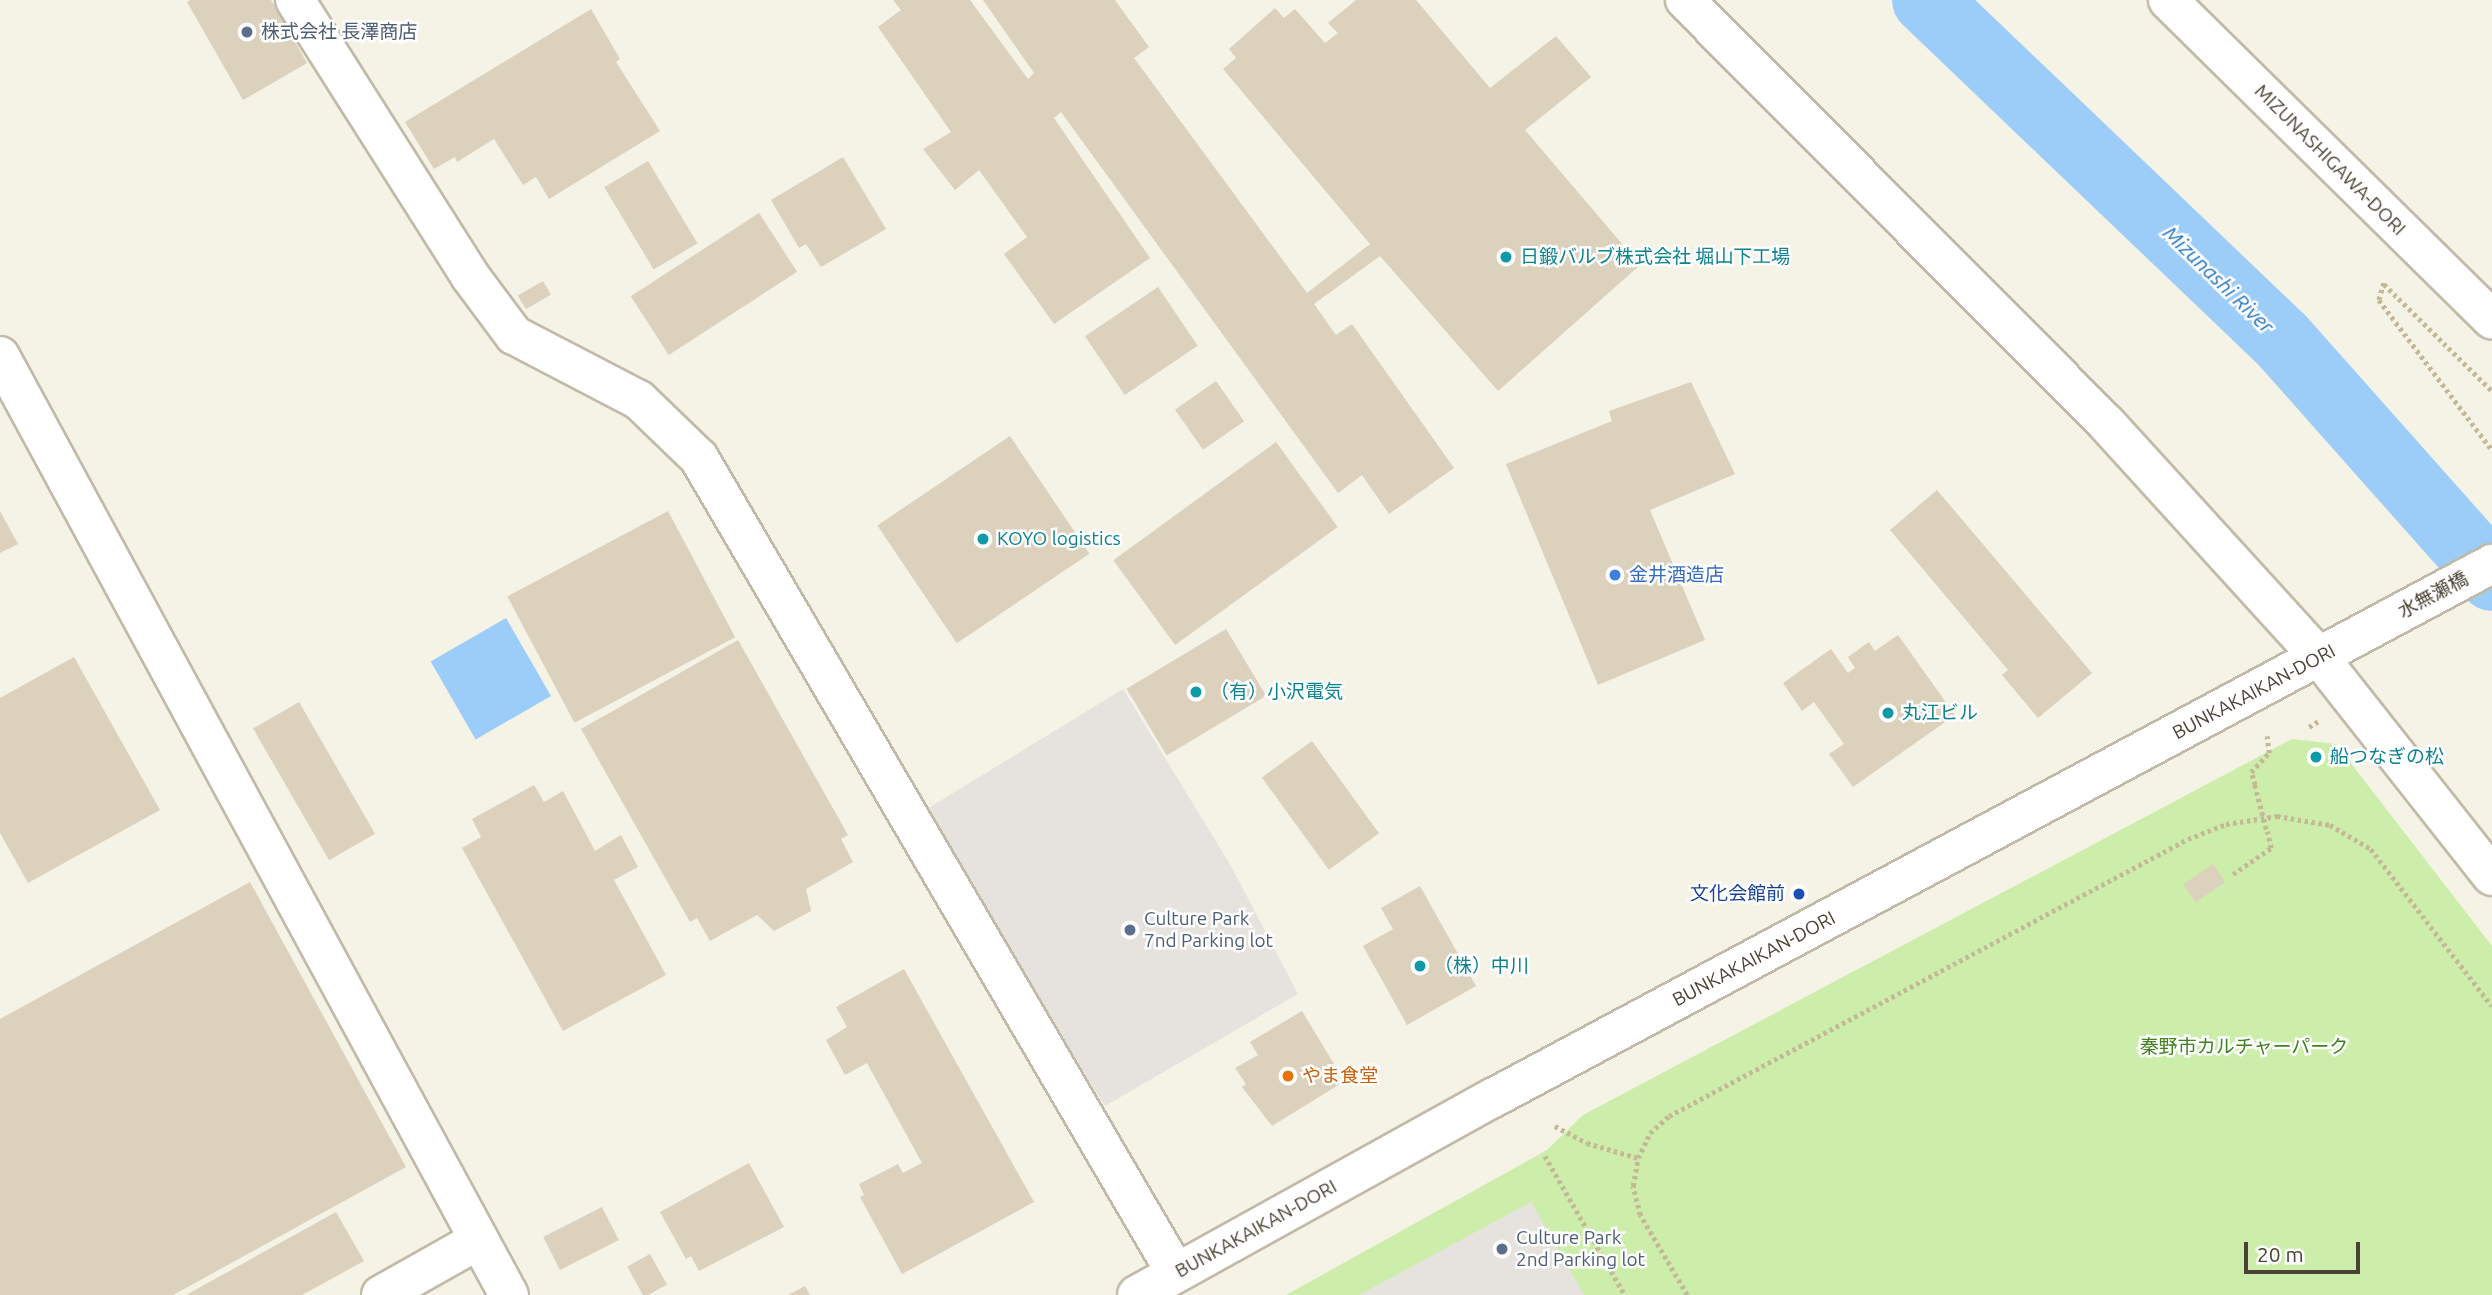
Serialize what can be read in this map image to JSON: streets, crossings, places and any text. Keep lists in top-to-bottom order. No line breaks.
{"streets":{"street":["MIZUNASHIGAWA-DORI","水無瀬橋","BUNKAKAIKAN-DORI"]},"crossings":[["水無瀬橋","BUNKAKAIKAN-DORI"]],"water":["Mizunashi River"],"parks":["秦野市カルチャーパーク"],"places":["株式会社 長澤商店","日鍛バルブ株式会社 堀山下工場","KOYO logistics","金井酒造店","（有）小沢電気","丸江ビル","船つなぎの松","文化会館前","Culture Park 7nd Parking lot","（株）中川","やま食堂","Culture Park 2nd Parking lot"],"scale_bar":"20 m"}
